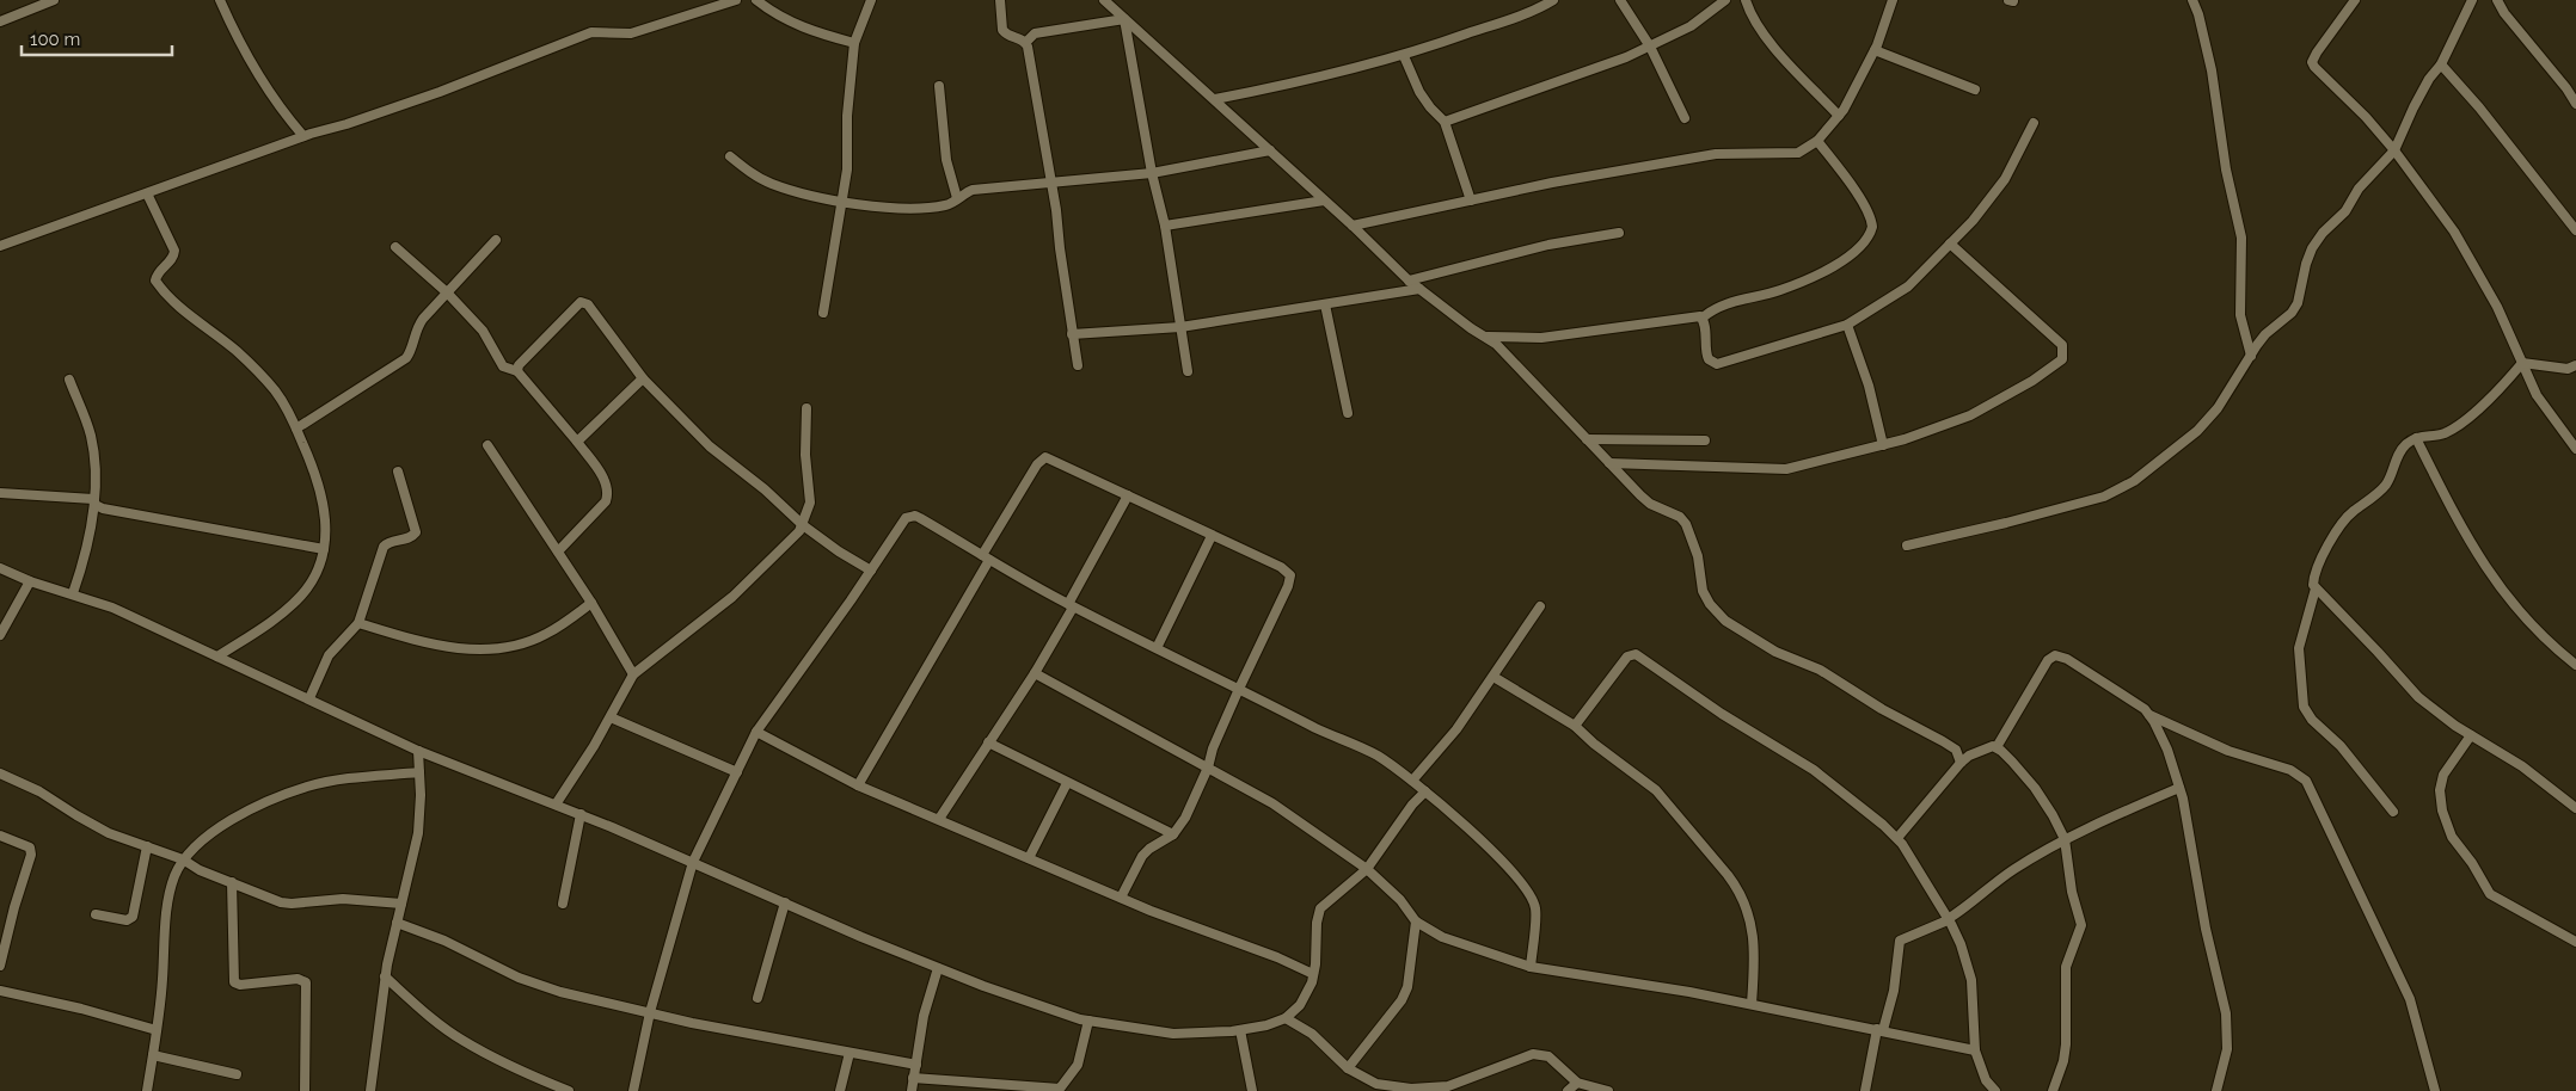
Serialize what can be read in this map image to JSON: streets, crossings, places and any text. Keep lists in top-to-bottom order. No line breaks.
{"scale_bar":"100 m"}
